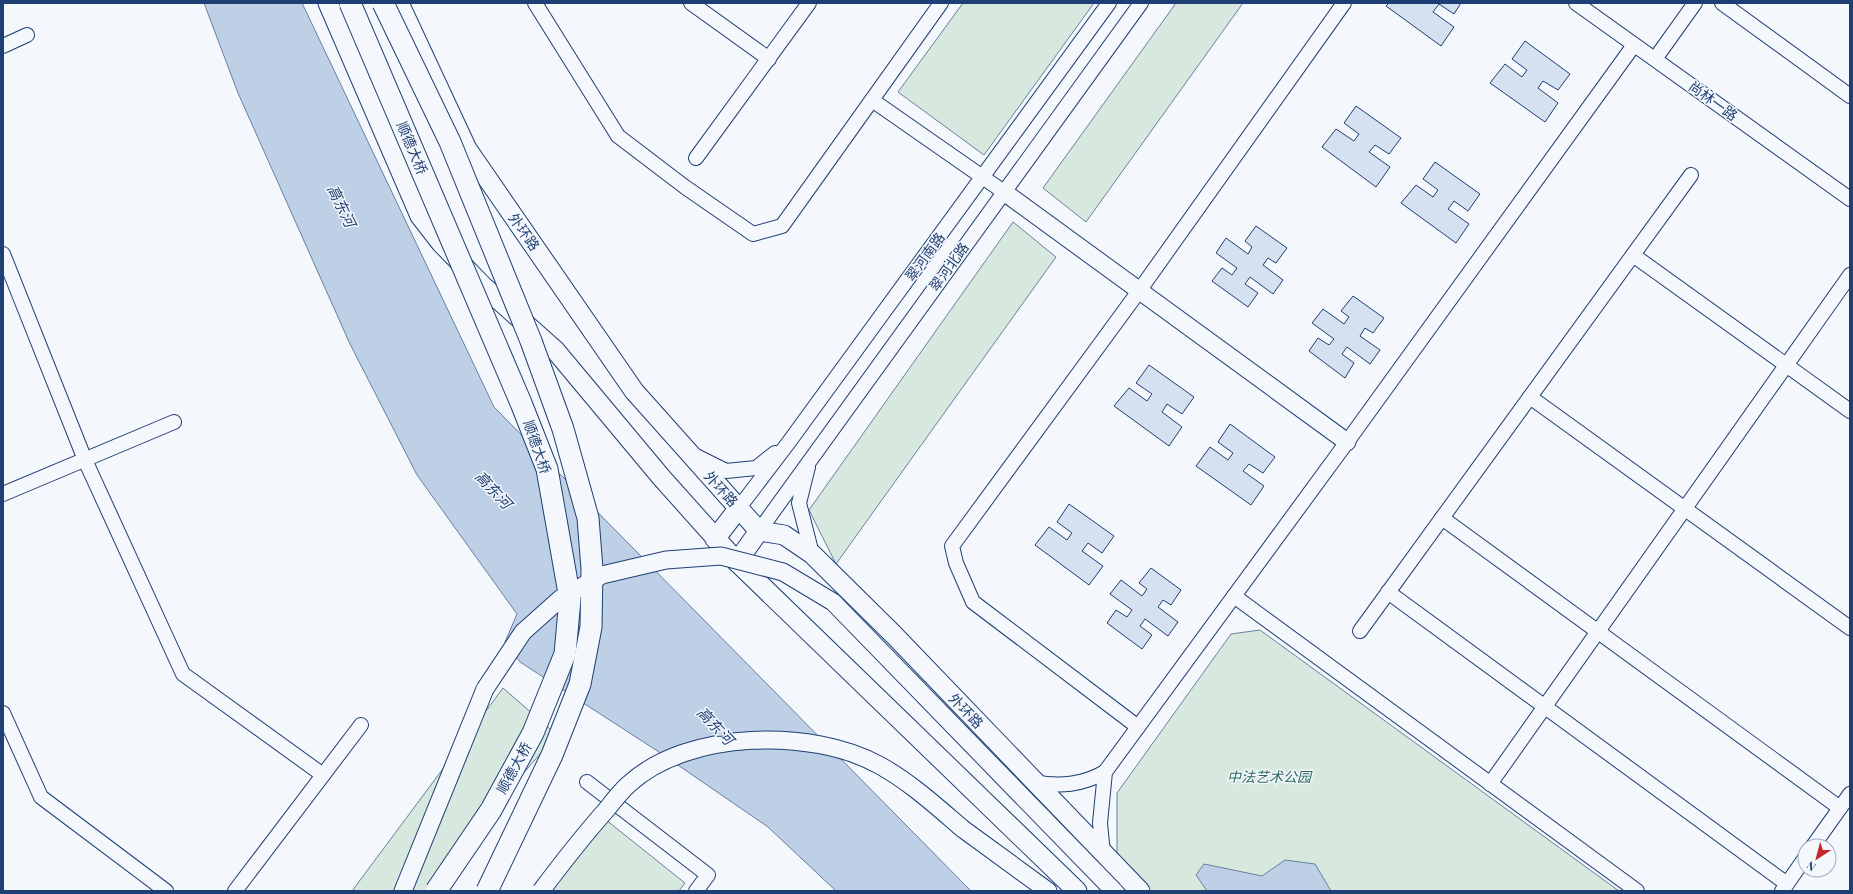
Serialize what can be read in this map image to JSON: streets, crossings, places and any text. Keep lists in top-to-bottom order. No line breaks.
{"streets":{"main road":["顺德大桥","外环路"],"street":["尚林一路","翠河南路","翠河北路"]},"crossings":[["外环路","翠河南路"],["外环路","翠河北路"]],"water":["高东河"],"parks":["中法艺术公园"],"north":"bottom left"}
